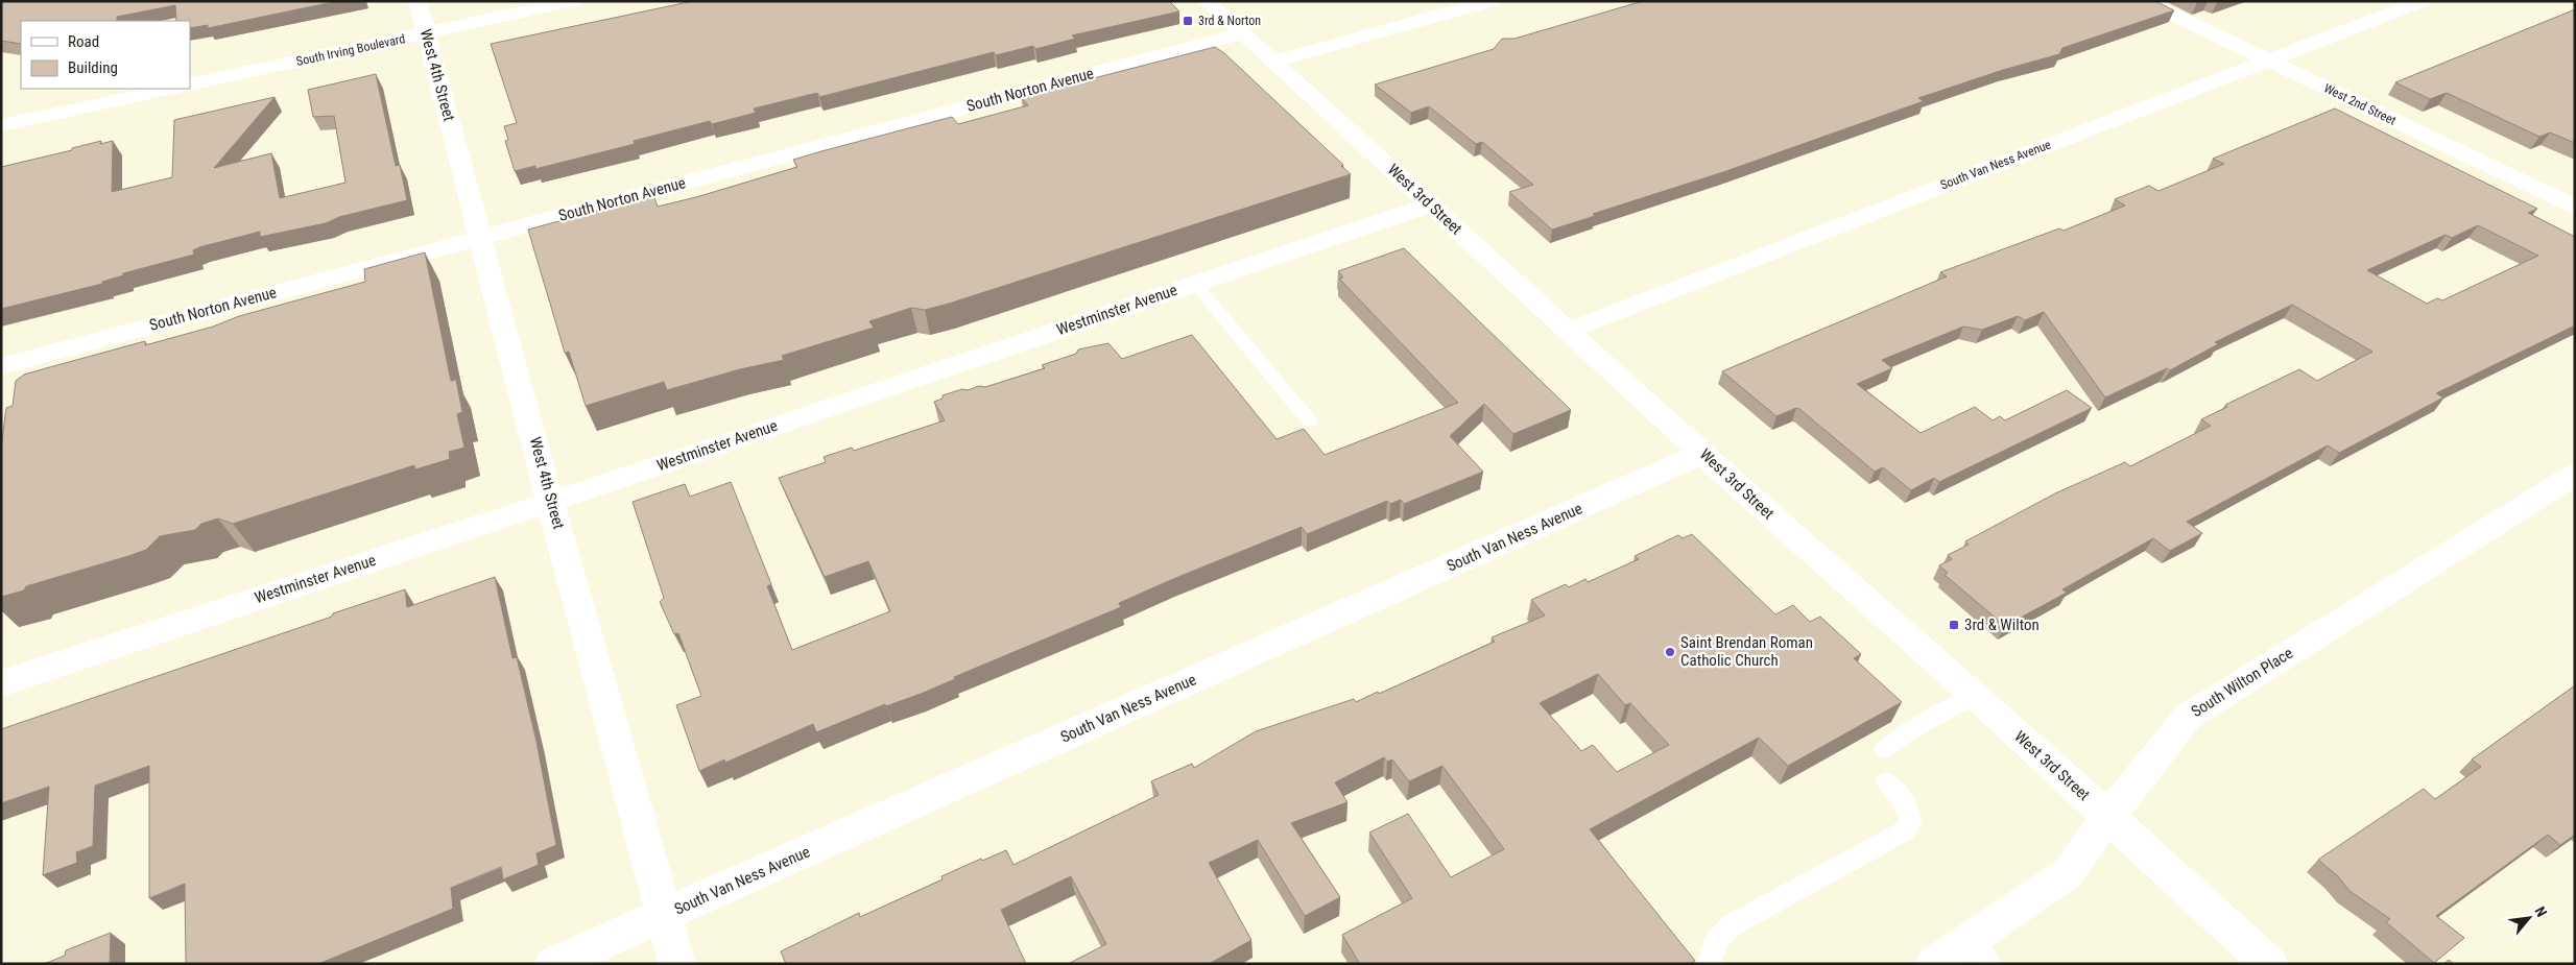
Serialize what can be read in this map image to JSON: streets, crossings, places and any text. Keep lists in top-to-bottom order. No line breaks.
{"streets":{"street":["South Irving Boulevard","West 4th Street","South Norton Avenue","West 2nd Street","South Van Ness Avenue","West 3rd Street","Westminster Avenue","South Wilton Place"]},"crossings":[["South Irving Boulevard","West 4th Street"],["West 4th Street","South Norton Avenue"],["West 4th Street","South Van Ness Avenue"],["West 4th Street","Westminster Avenue"],["South Norton Avenue","West 3rd Street"],["West 2nd Street","South Van Ness Avenue"],["South Van Ness Avenue","West 3rd Street"],["West 3rd Street","Westminster Avenue"],["West 3rd Street","South Wilton Place"]],"places":{"transit":["3rd & Norton","3rd & Wilton"],"other":["Saint Brendan Roman Catholic Church"]},"legend":["Road","Building"],"north":"top right"}
